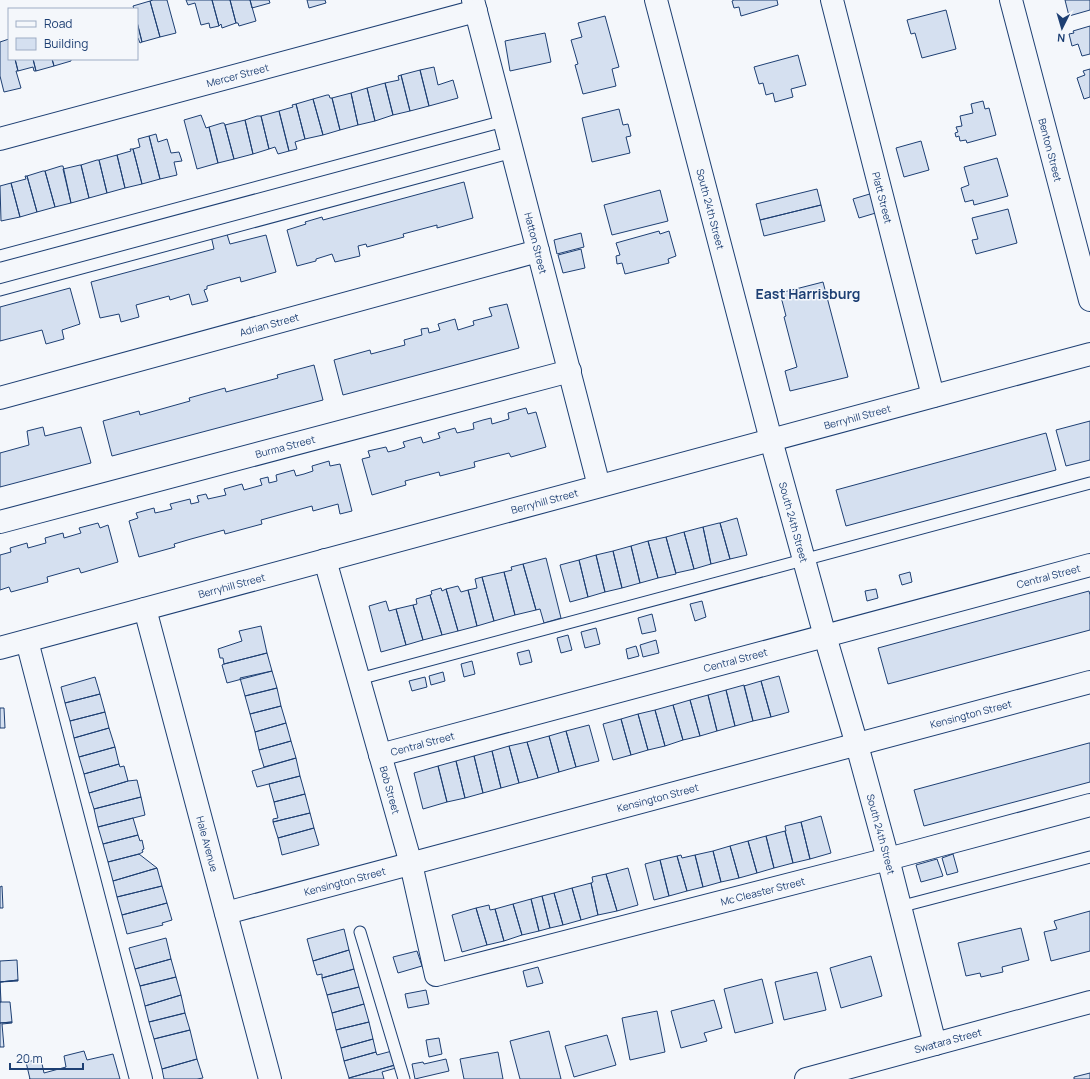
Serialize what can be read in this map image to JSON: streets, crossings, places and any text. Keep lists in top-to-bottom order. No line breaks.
{"streets":{"street":["Mercer Street","Benton Street","Platt Street","South 24th Street","Hatton Street","Adrian Street","Berryhill Street","Burma Street","Central Street","Kensington Street","Bob Street","Hale Avenue","Mc Cleaster Street","Swatara Street"]},"crossings":[["Mercer Street","Hatton Street"],["Platt Street","Berryhill Street"],["South 24th Street","Berryhill Street"],["South 24th Street","Central Street"],["South 24th Street","Kensington Street"],["South 24th Street","Mc Cleaster Street"],["South 24th Street","Swatara Street"],["Hatton Street","Adrian Street"],["Hatton Street","Berryhill Street"],["Hatton Street","Burma Street"],["Berryhill Street","Bob Street"],["Berryhill Street","Hale Avenue"],["Central Street","Bob Street"],["Kensington Street","Bob Street"],["Kensington Street","Hale Avenue"],["Bob Street","Mc Cleaster Street"]],"districts":["East Harrisburg"],"legend":["Road","Building"],"scale_bar":"20 m","north":"bottom"}
